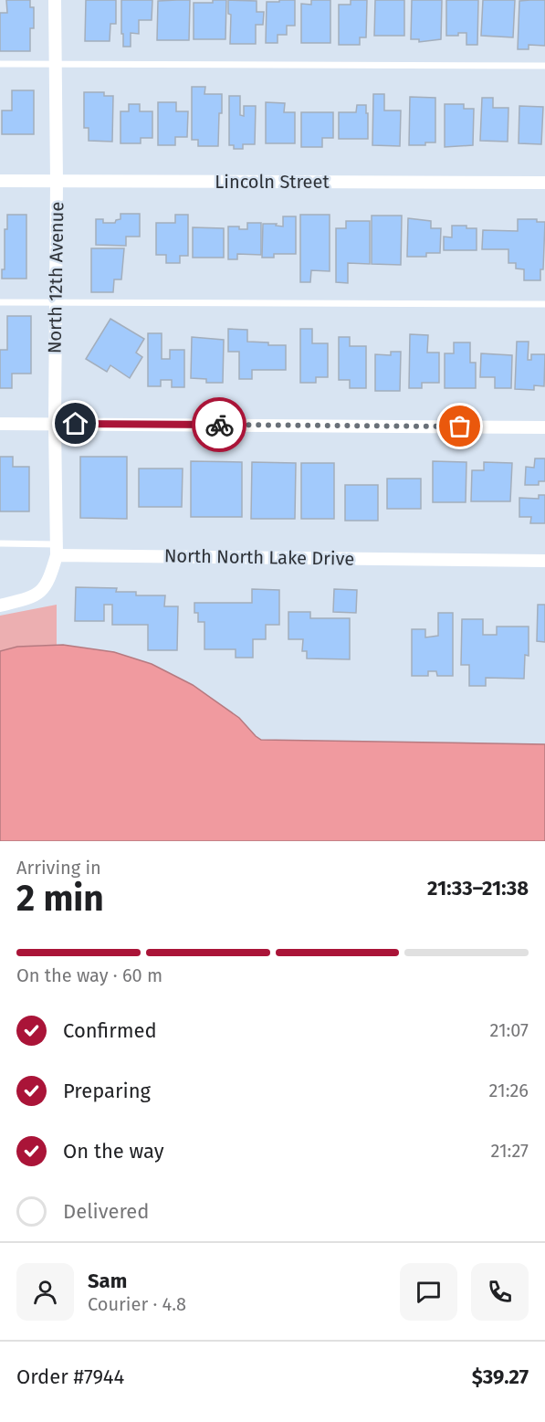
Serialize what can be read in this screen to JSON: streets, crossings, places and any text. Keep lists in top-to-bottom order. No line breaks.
{"streets":{"street":["Lincoln Street","North 12th Avenue","North North Lake Drive"]},"crossings":[["Lincoln Street","North 12th Avenue"],["North 12th Avenue","North North Lake Drive"]],"page":{"heading":["2 min","Arriving in","21:33–21:38"],"panel":["Sam","Courier · 4.8","Order #7944","$39.27"],"bar":"On the way · 60 m","list":[["Confirmed","21:07"],["Preparing","21:26"],["On the way","21:27"],"Delivered"]}}
